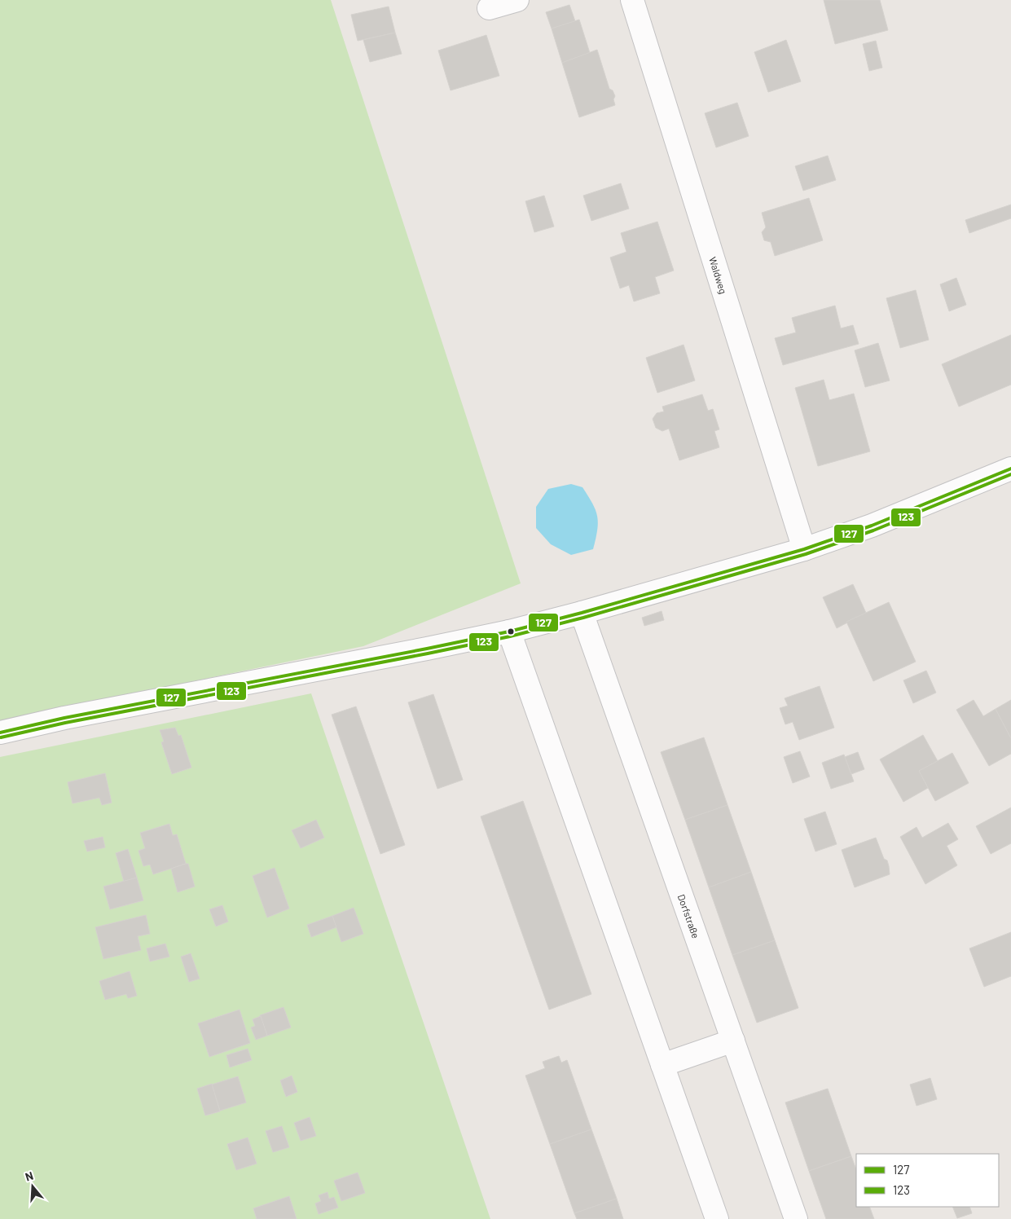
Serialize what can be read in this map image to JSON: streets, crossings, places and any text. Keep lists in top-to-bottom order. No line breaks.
{"streets":{"street":["Waldweg","Dorfstraße"]},"lines":["transit line 127","transit line 123"],"legend":["127","123"],"north":"top"}
